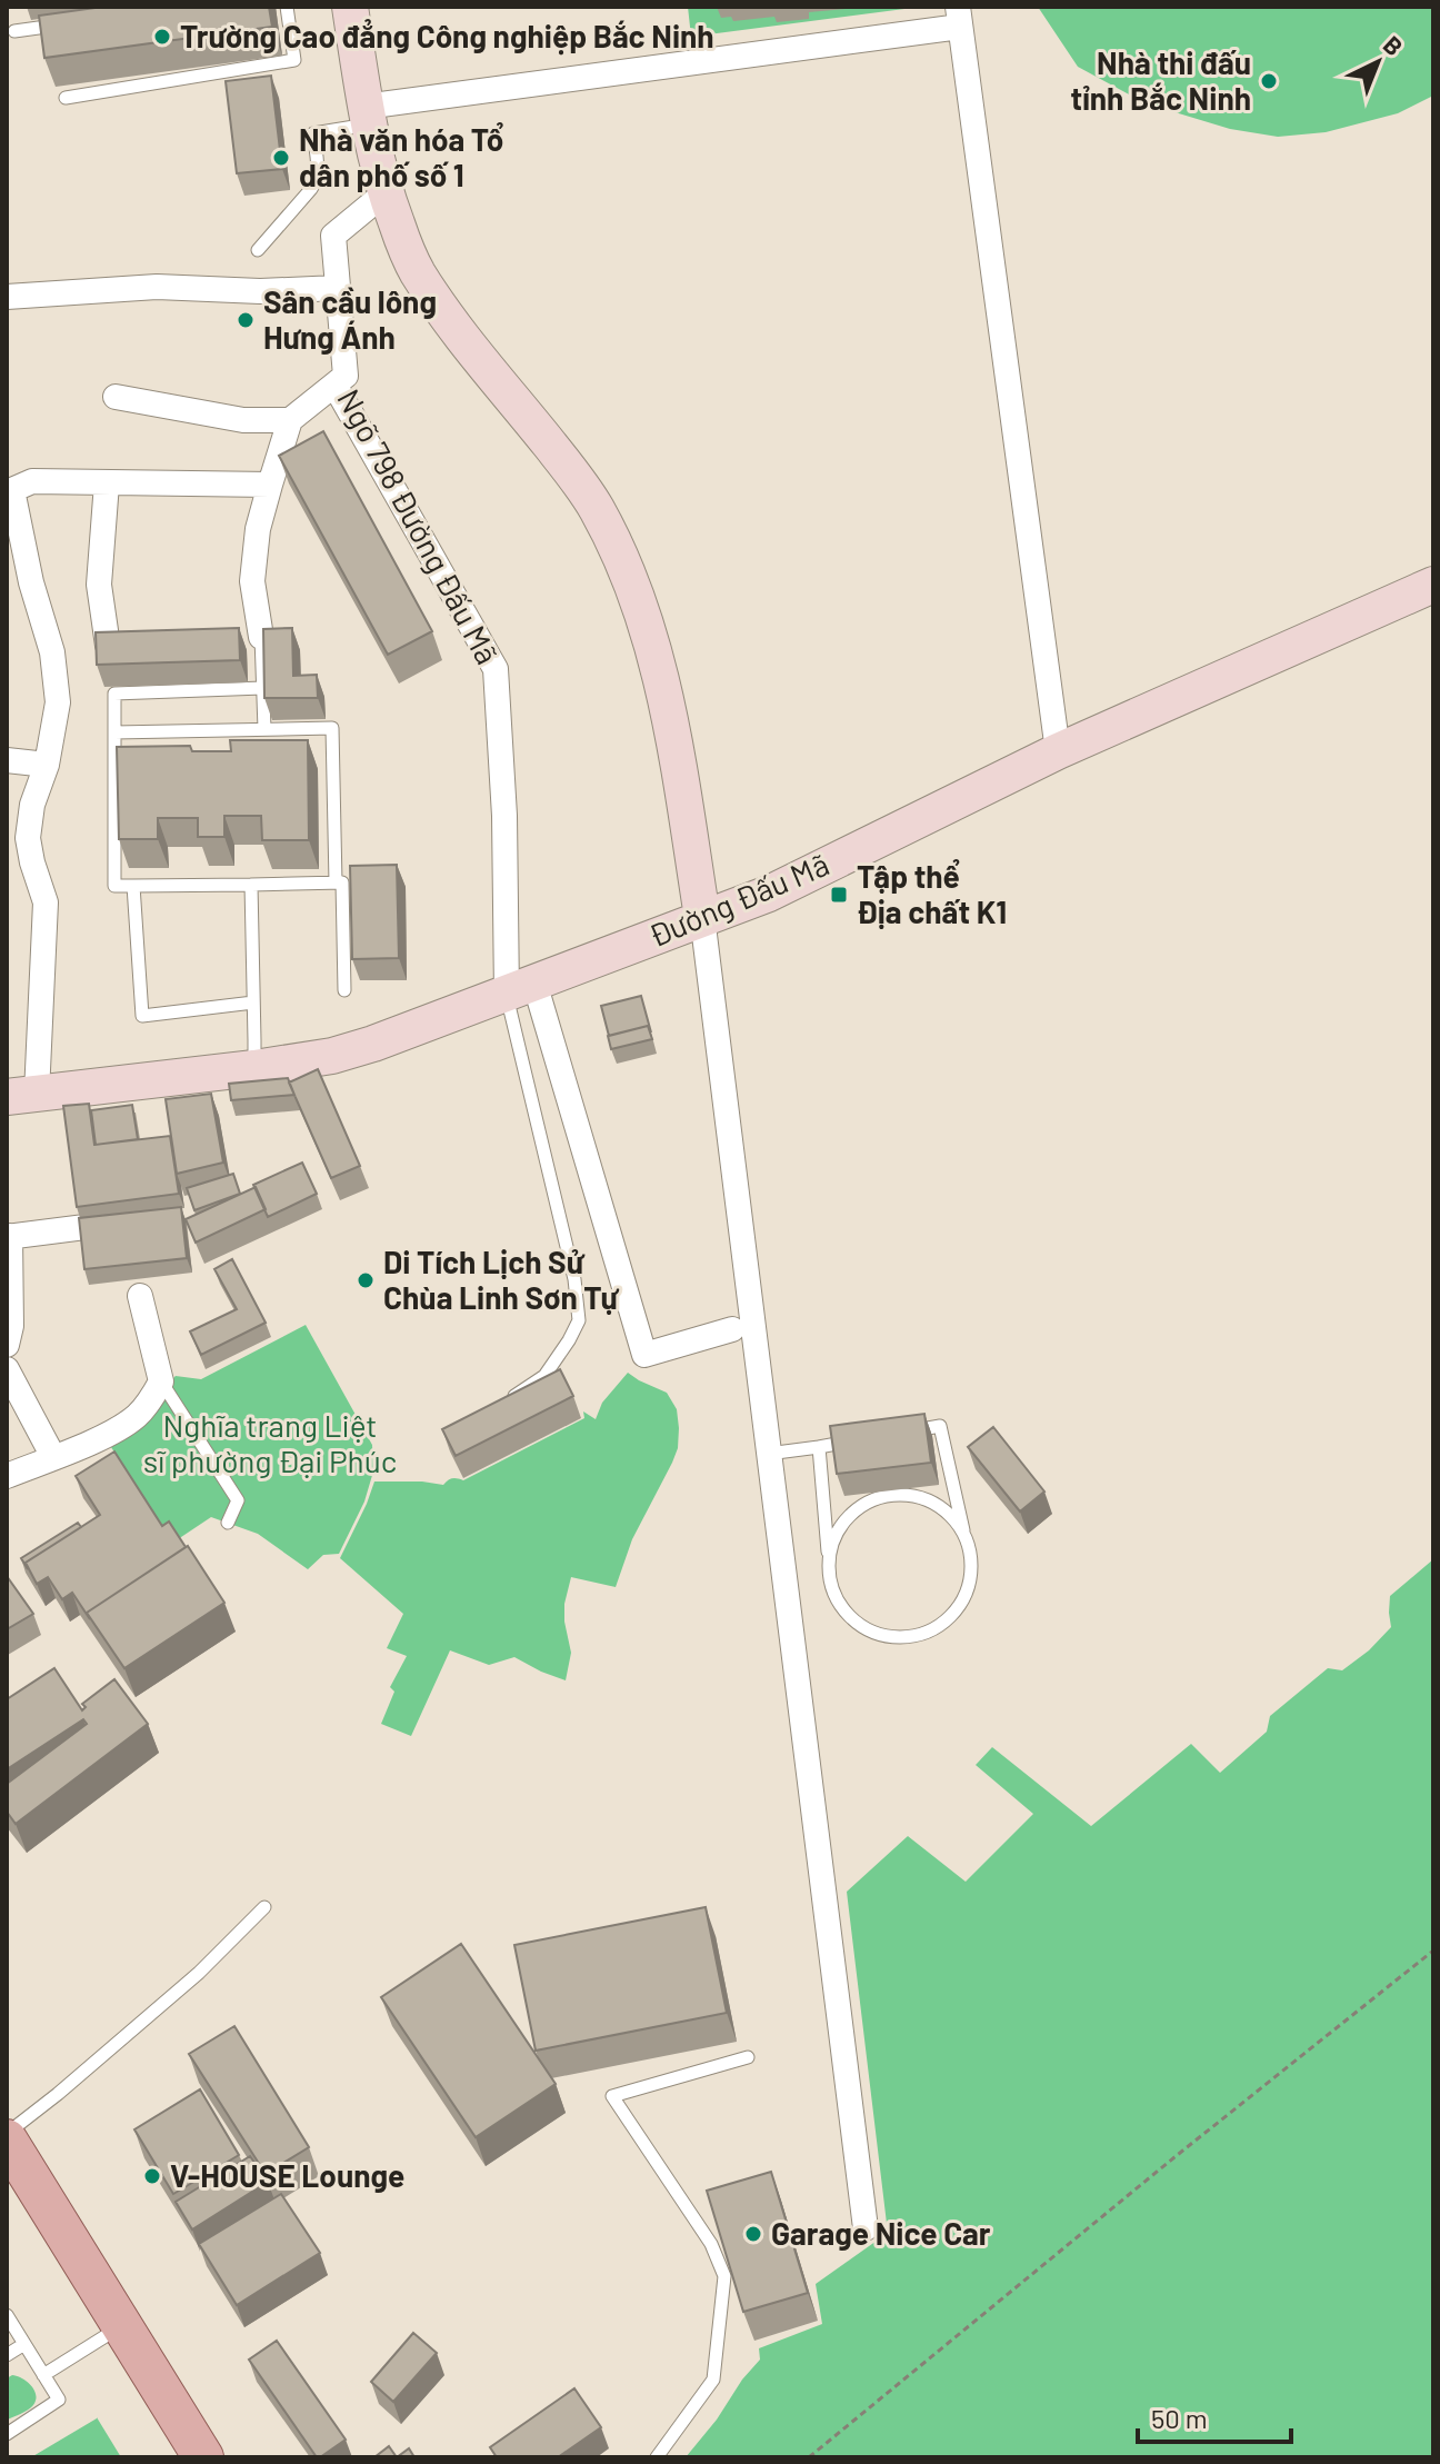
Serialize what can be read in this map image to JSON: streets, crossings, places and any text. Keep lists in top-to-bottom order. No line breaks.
{"streets":{"street":["Ngõ 798 Đường Đấu Mã","Đường Đấu Mã"]},"crossings":[["Ngõ 798 Đường Đấu Mã","Đường Đấu Mã"]],"parks":["Nghĩa trang Liệt sĩ phường Đại Phúc"],"places":{"other":["Trường Cao đẳng Công nghiệp Bắc Ninh","Nhà thi đấu tỉnh Bắc Ninh","Nhà văn hóa Tổ dân phố số 1","Sân cầu lông Hưng Ánh","Di Tích Lịch Sử Chùa Linh Sơn Tự","V-HOUSE Lounge","Garage Nice Car"],"transit":["Tập thể Địa chất K1"]},"scale_bar":"50 m","north":"top right"}
